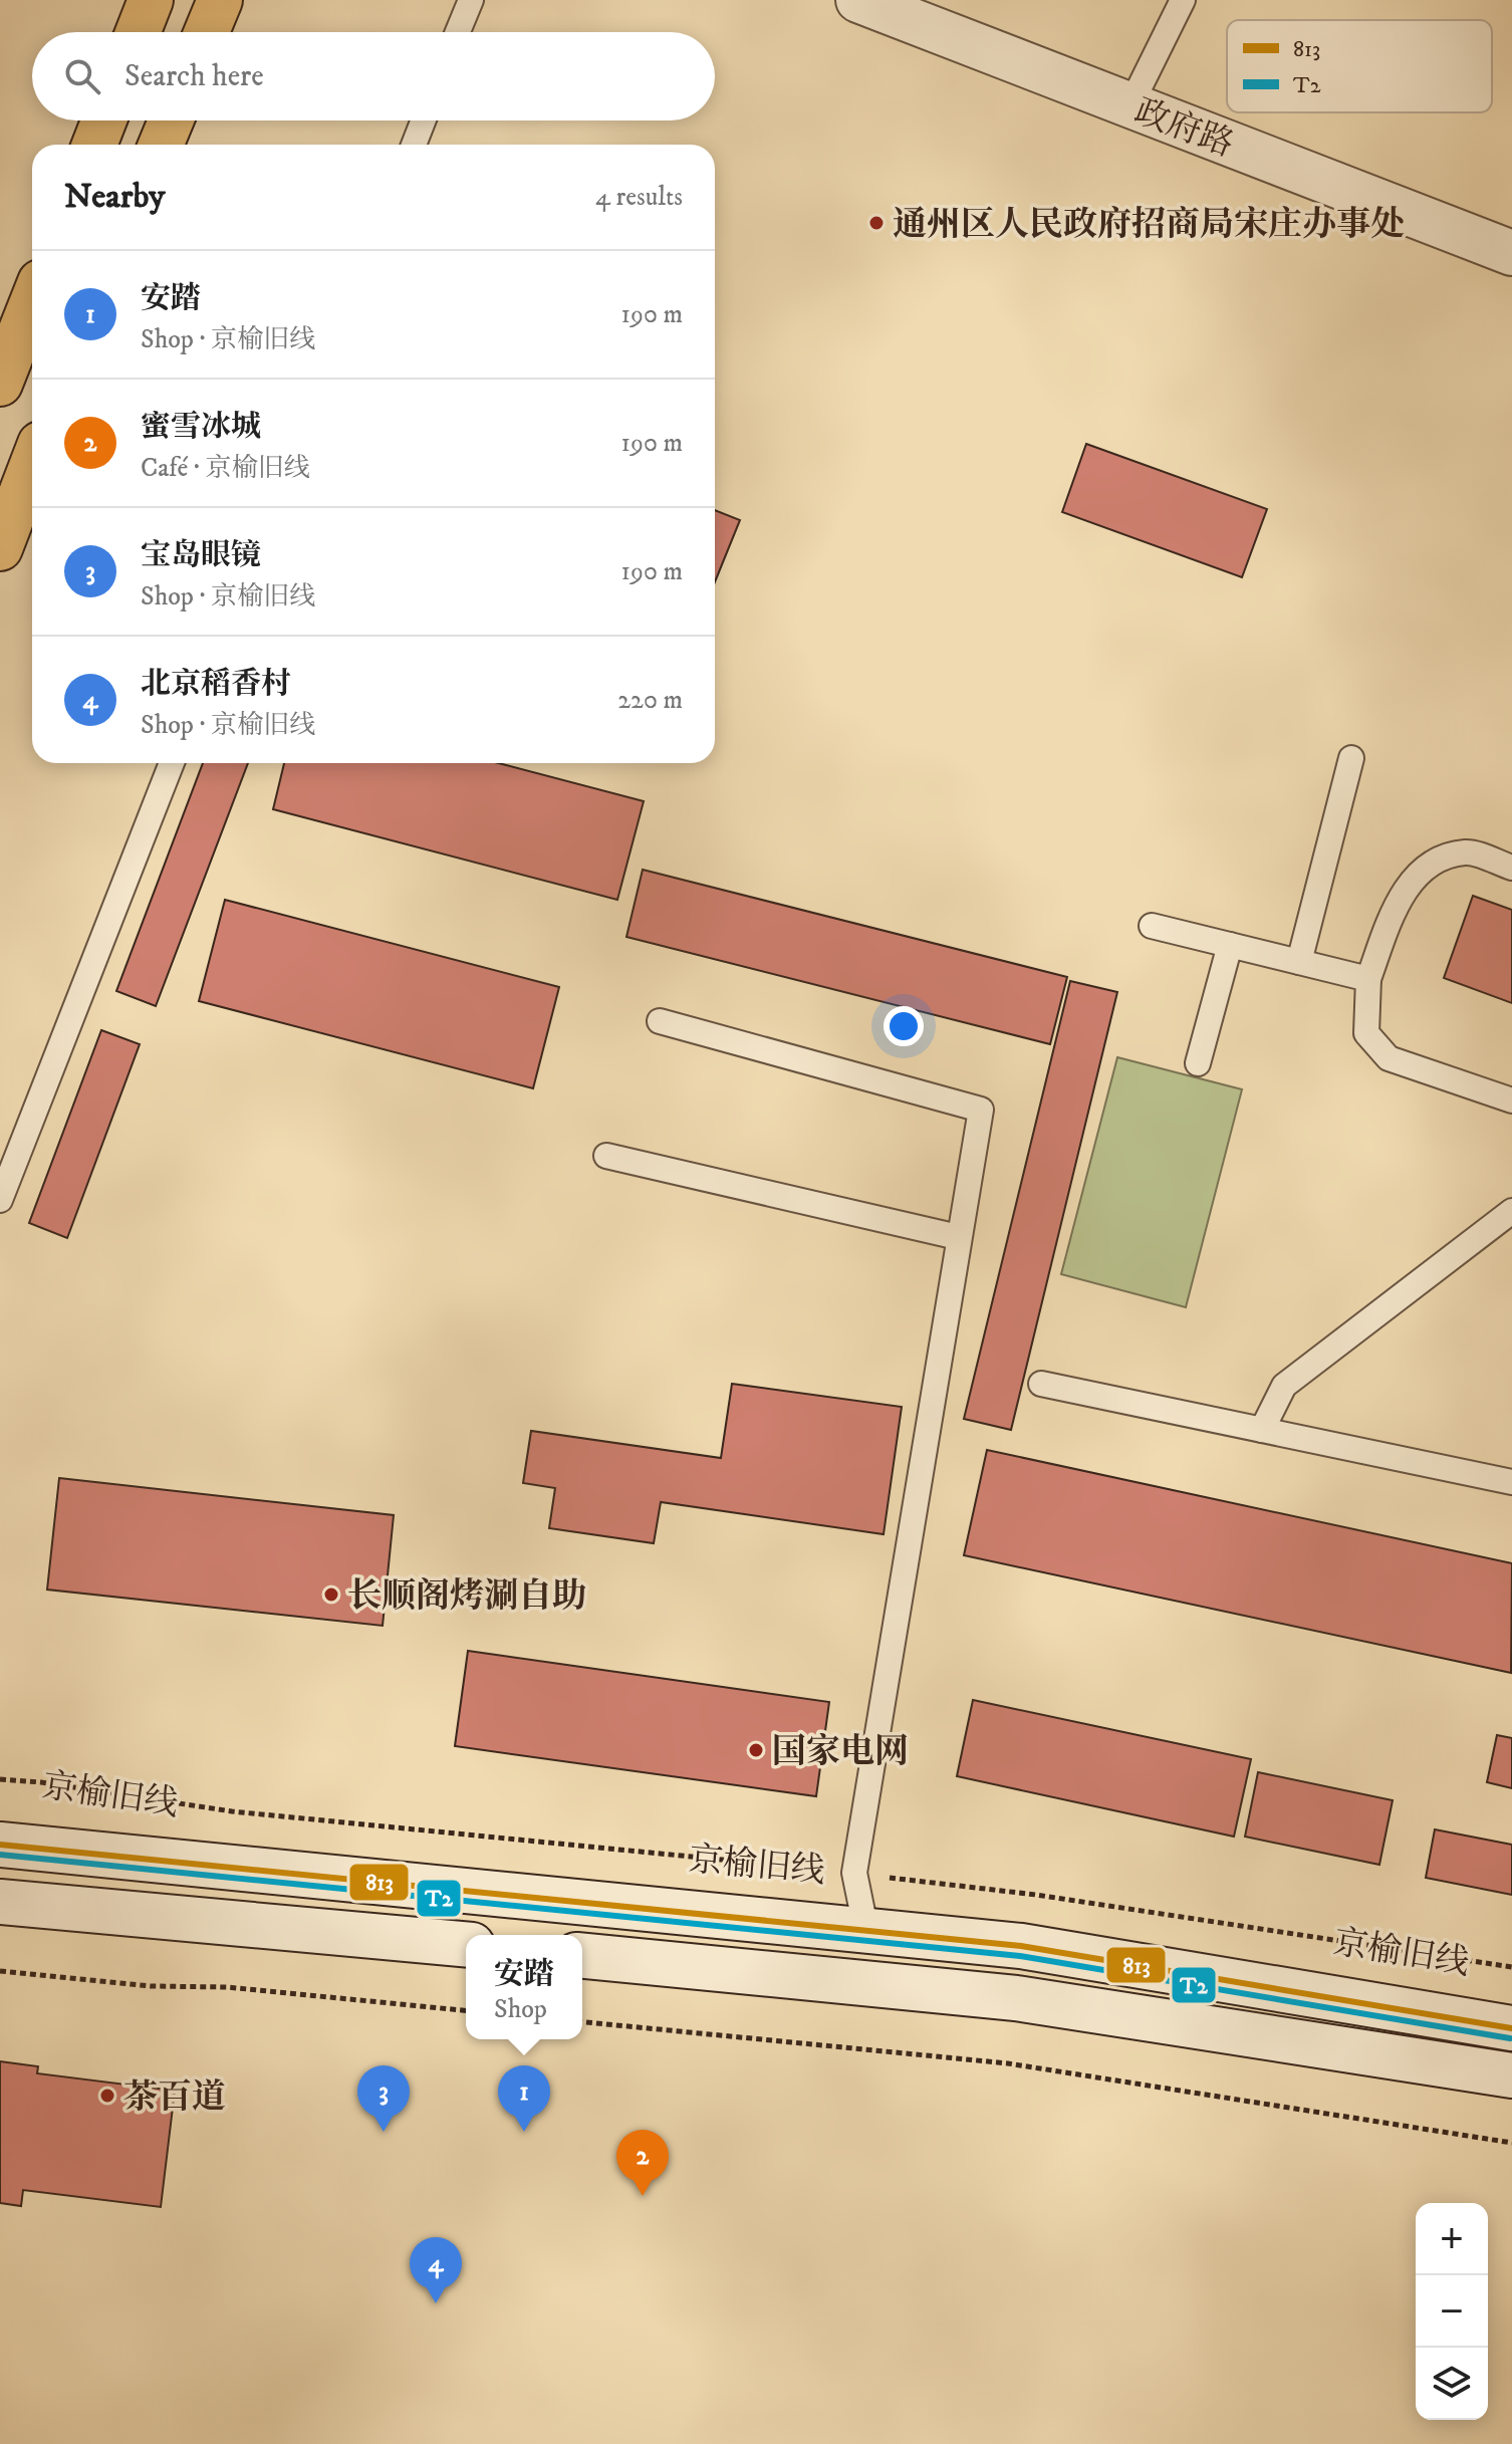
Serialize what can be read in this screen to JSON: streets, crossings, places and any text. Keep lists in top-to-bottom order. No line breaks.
{"streets":{"main road":["政府路","京榆旧线"]},"places":["通州区人民政府招商局宋庄办事处","长顺阁烤涮自助","国家电网","茶百道"],"lines":["transit line 813","transit line T2"],"legend":["813","T2"],"page":{"search":"Search here","heading":["Nearby","4 results"],"list":[{"mark":"1","name":"安踏","note":"Shop · 京榆旧线","value":"190 m"},{"mark":"2","name":"蜜雪冰城","note":"Café · 京榆旧线","value":"190 m"},{"mark":"3","name":"宝岛眼镜","note":"Shop · 京榆旧线","value":"190 m"},{"mark":"4","name":"北京稻香村","note":"Shop · 京榆旧线","value":"220 m"}],"popup":["安踏","Shop"],"pins":["1","3","2","4"],"map_buttons":["+","−"]}}
